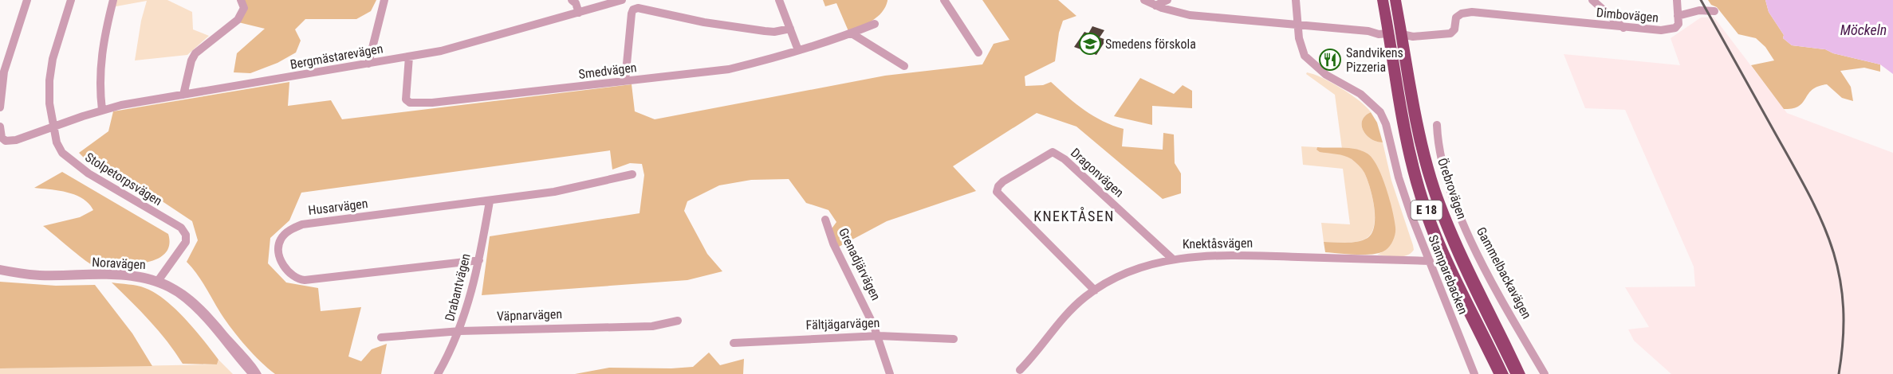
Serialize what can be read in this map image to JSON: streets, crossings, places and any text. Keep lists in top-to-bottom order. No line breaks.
{"streets":{"highway":["Örebrovägen","E 18"],"street":["Dimbovägen","Bergmästarevägen","Smedvägen","Dragonvägen","Stolpetorpsvägen","Husarvägen","Knektåsvägen","Noravägen","Grenadjärvägen","Gammelbackavägen","Stamparebacken","Drabantvägen","Väpnarvägen","Fältjägarvägen"]},"crossings":[["Dimbovägen","Örebrovägen"],["Dimbovägen","Stamparebacken"],["Bergmästarevägen","Smedvägen"],["Bergmästarevägen","Stolpetorpsvägen"],["Dragonvägen","Knektåsvägen"],["Stolpetorpsvägen","Noravägen"],["Husarvägen","Drabantvägen"],["Knektåsvägen","Stamparebacken"],["Grenadjärvägen","Fältjägarvägen"],["Drabantvägen","Väpnarvägen"]],"districts":["KNEKTÅSEN"],"water":["Möckeln"],"places":{"school or university":["Smedens förskola"],"restaurant":["Sandvikens Pizzeria"]}}
